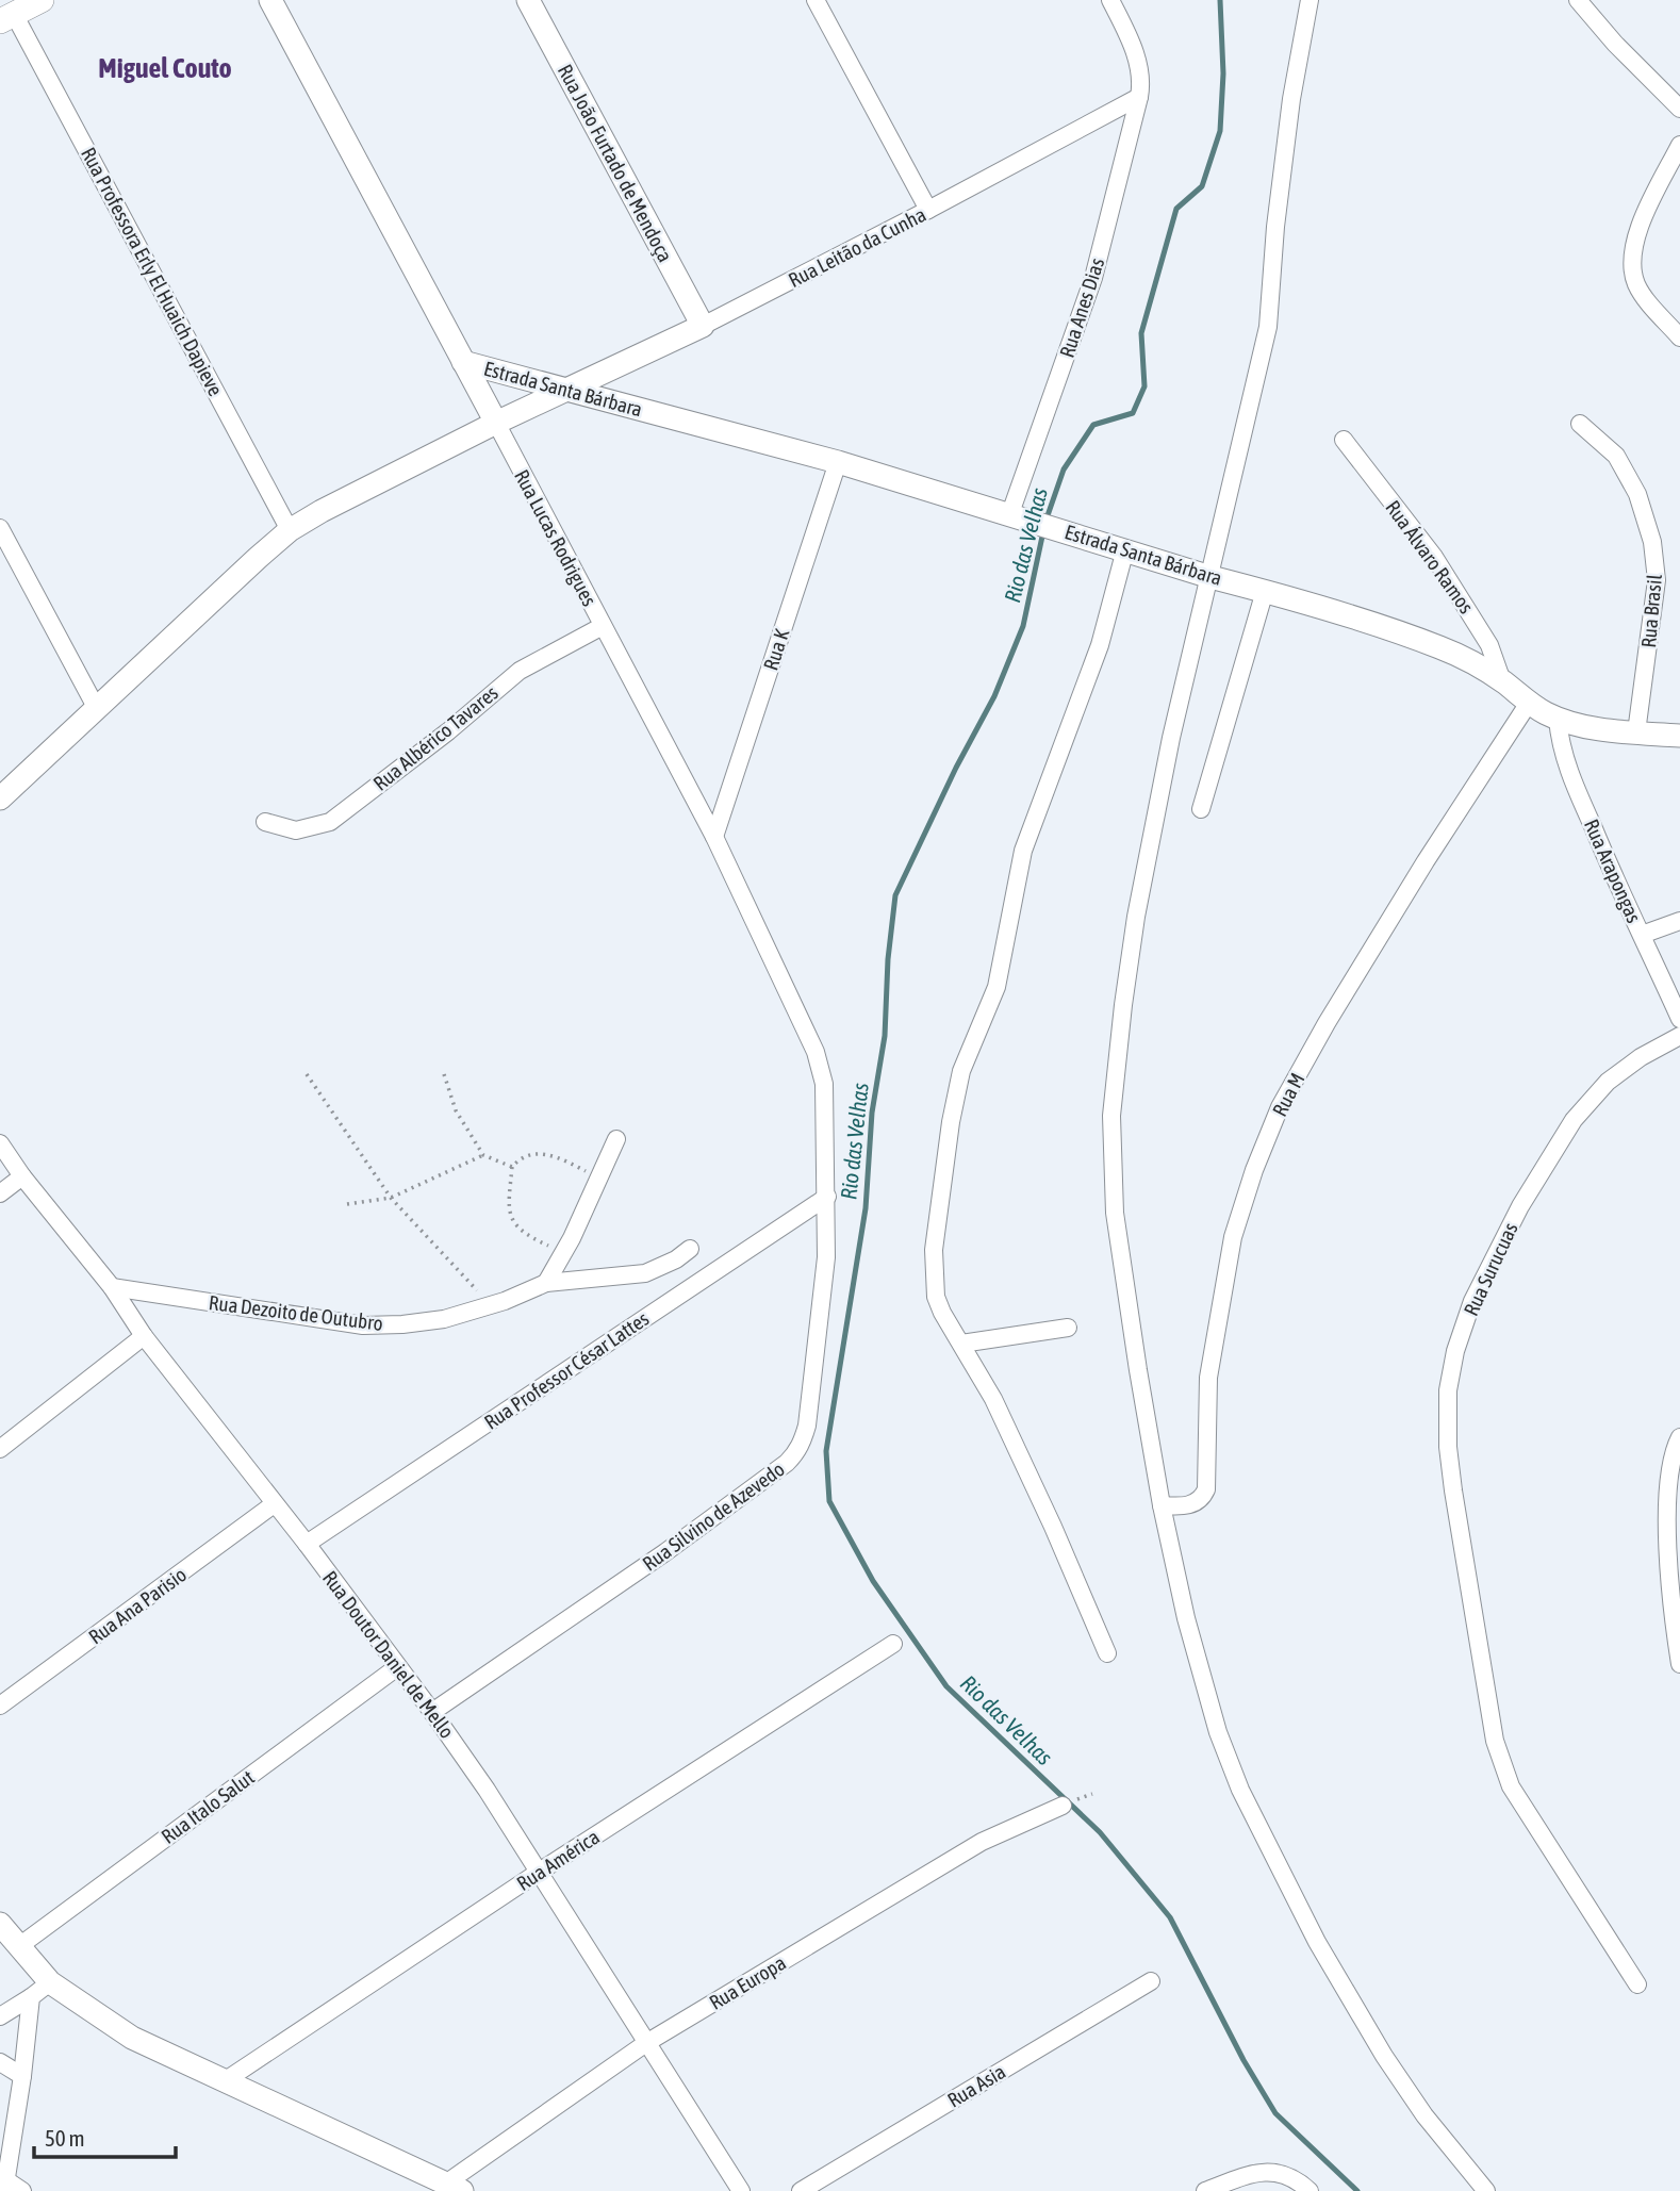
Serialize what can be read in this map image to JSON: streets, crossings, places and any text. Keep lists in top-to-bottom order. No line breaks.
{"streets":{"street":["Rua João Furtado de Mendoça","Rua Leitão da Cunha","Rua Professora Erly El Huaich Dapieve","Rua Anes Dias","Estrada Santa Bárbara","Rua Lucas Rodrigues","Rua Álvaro Ramos","Rua Brasil","Rua K","Rua Albérico Tavares","Rua Arapongas","Rua M","Rua Surucuas","Rua Dezoito de Outubro","Rua Professor César Lattes","Rua Silvino de Azevedo","Rua Ana Parisio","Rua Doutor Daniel de Mello","Rua Italo Salut","Rua América","Rua Europa","Rua Asia"]},"crossings":[["Rua João Furtado de Mendoça","Rua Leitão da Cunha"],["Rua Leitão da Cunha","Rua Professora Erly El Huaich Dapieve"],["Rua Leitão da Cunha","Rua Anes Dias"],["Rua Leitão da Cunha","Estrada Santa Bárbara"],["Rua Leitão da Cunha","Rua Lucas Rodrigues"],["Rua Anes Dias","Estrada Santa Bárbara"],["Estrada Santa Bárbara","Rua Lucas Rodrigues"],["Estrada Santa Bárbara","Rua Álvaro Ramos"],["Estrada Santa Bárbara","Rua Brasil"],["Estrada Santa Bárbara","Rua K"],["Estrada Santa Bárbara","Rua Arapongas"],["Estrada Santa Bárbara","Rua M"],["Rua Lucas Rodrigues","Rua K"],["Rua Lucas Rodrigues","Rua Albérico Tavares"],["Rua Lucas Rodrigues","Rua Silvino de Azevedo"],["Rua Dezoito de Outubro","Rua Doutor Daniel de Mello"],["Rua Professor César Lattes","Rua Silvino de Azevedo"],["Rua Professor César Lattes","Rua Doutor Daniel de Mello"],["Rua Silvino de Azevedo","Rua Doutor Daniel de Mello"],["Rua Ana Parisio","Rua Doutor Daniel de Mello"],["Rua Doutor Daniel de Mello","Rua Italo Salut"],["Rua Doutor Daniel de Mello","Rua América"],["Rua Doutor Daniel de Mello","Rua Europa"]],"districts":["Miguel Couto"],"water":["Rio das Velhas"],"scale_bar":"50 m"}
